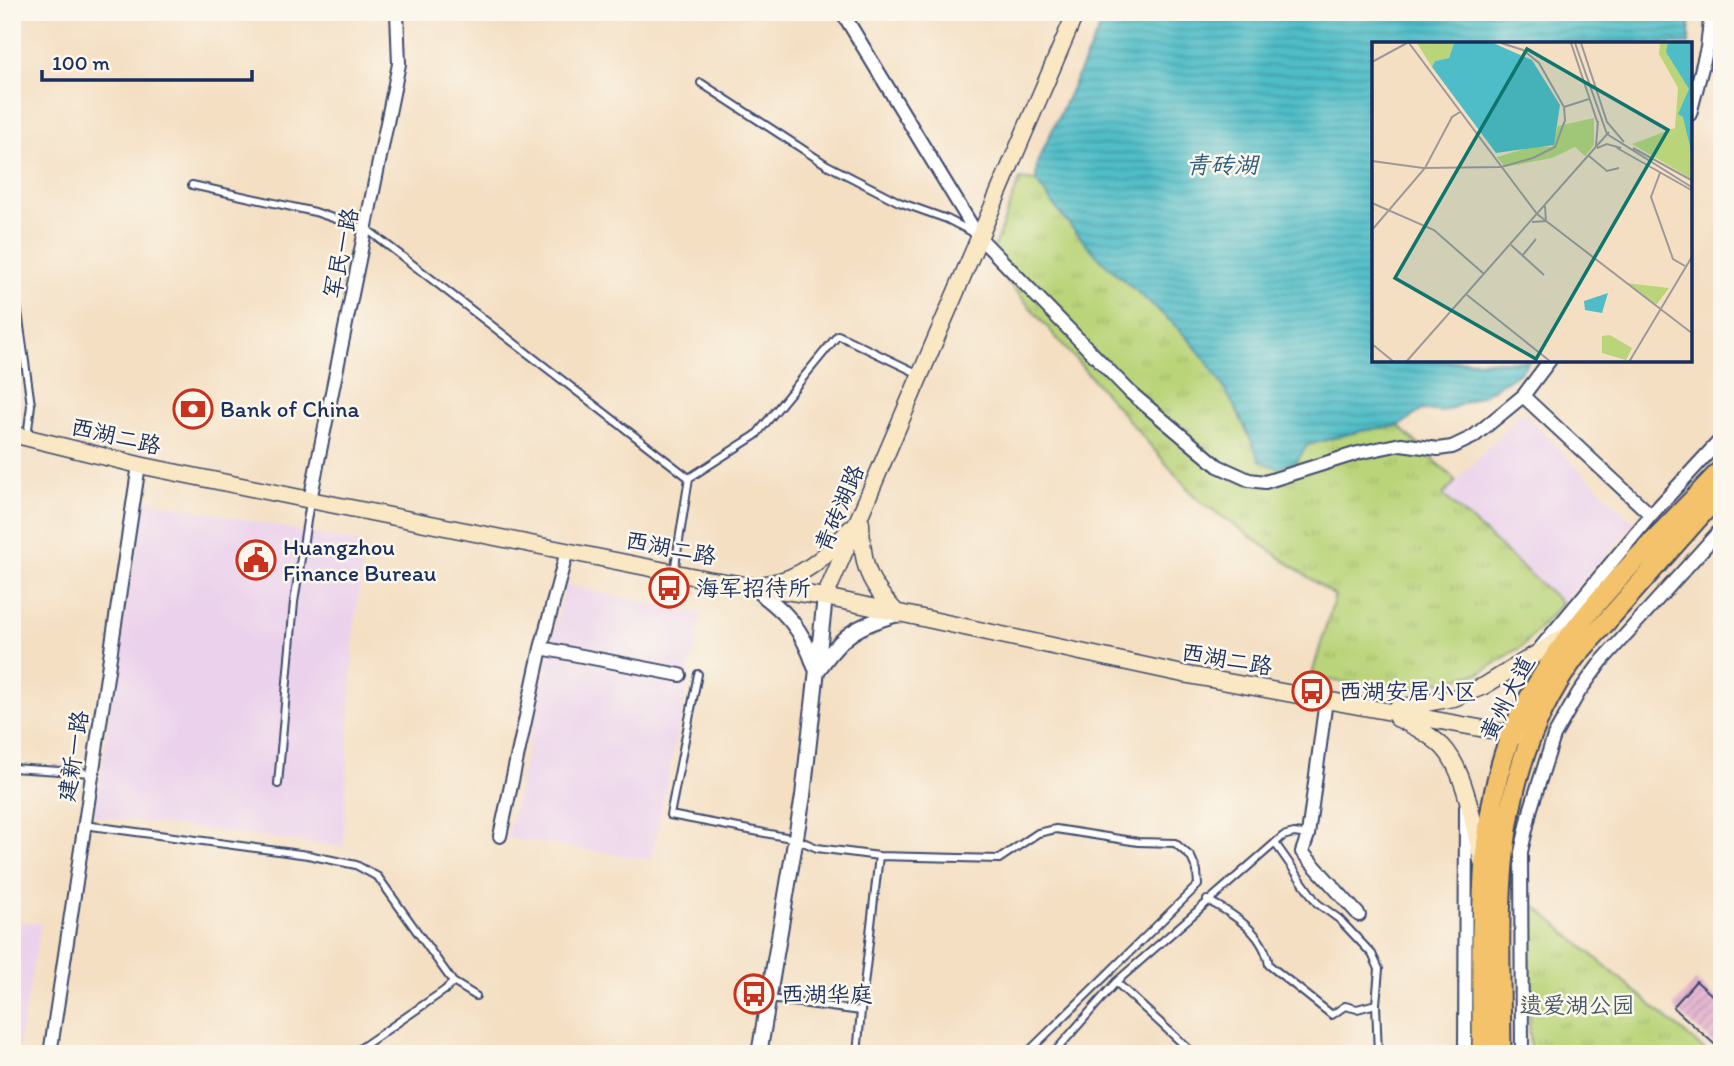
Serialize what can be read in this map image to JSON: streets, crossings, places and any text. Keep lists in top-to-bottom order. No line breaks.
{"streets":{"main road":["西湖二路","青砖湖路","黄州大道"],"street":["军民一路","建新一路"]},"crossings":[["军民一路","西湖二路"],["西湖二路","青砖湖路"],["西湖二路","黄州大道"],["西湖二路","建新一路"]],"water":["青砖湖"],"parks":["遗爱湖公园"],"places":{"bank":["Bank of China"],"public building":["Huangzhou Finance Bureau"],"bus stop":["海军招待所","西湖安居小区","西湖华庭"]},"scale_bar":"100 m"}
